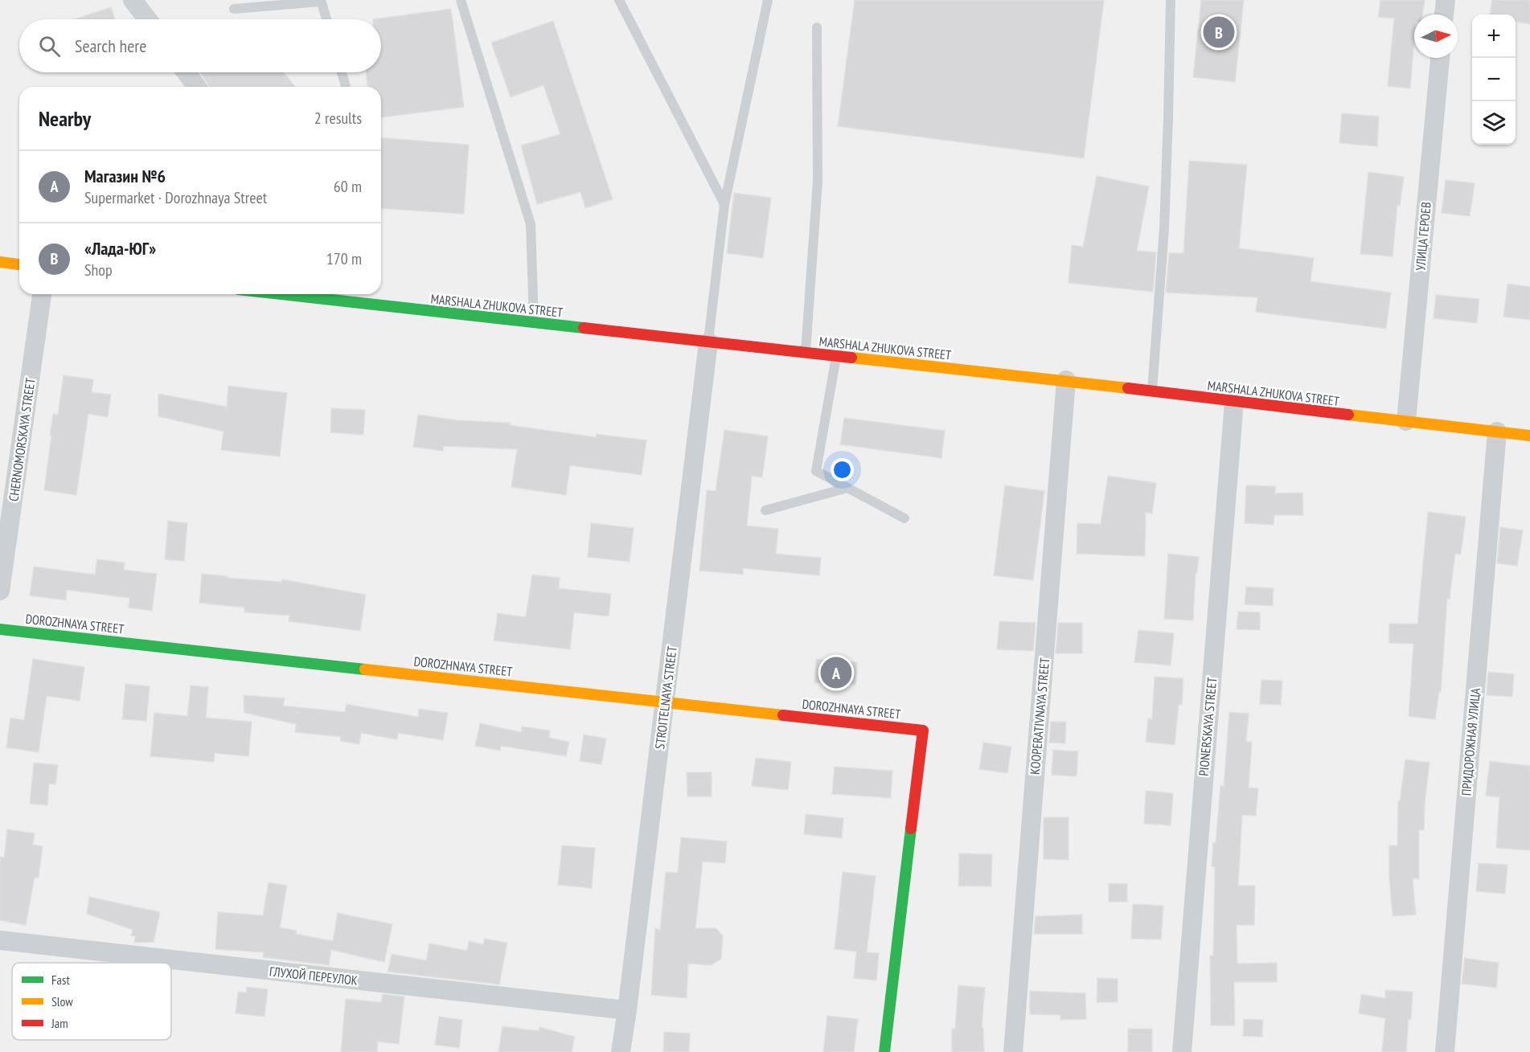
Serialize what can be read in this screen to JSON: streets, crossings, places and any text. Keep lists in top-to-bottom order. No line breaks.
{"streets":{"main road":["MARSHALA ZHUKOVA STREET","DOROZHNAYA STREET"],"street":["УЛИЦА ГЕРОЕВ","CHERNOMORSKAYA STREET","STROITELNAYA STREET","KOOPERATIVNAYA STREET","PIONERSKAYA STREET","ПРИДОРОЖНАЯ УЛИЦА","ГЛУХОЙ ПЕРЕУЛОК"]},"crossings":[["УЛИЦА ГЕРОЕВ","MARSHALA ZHUKOVA STREET"],["MARSHALA ZHUKOVA STREET","STROITELNAYA STREET"],["MARSHALA ZHUKOVA STREET","KOOPERATIVNAYA STREET"],["MARSHALA ZHUKOVA STREET","PIONERSKAYA STREET"],["MARSHALA ZHUKOVA STREET","ПРИДОРОЖНАЯ УЛИЦА"],["DOROZHNAYA STREET","STROITELNAYA STREET"],["STROITELNAYA STREET","ГЛУХОЙ ПЕРЕУЛОК"]],"legend":["Fast","Slow","Jam"],"north":"right","page":{"map_buttons":["+","−"],"pins":["B","A"],"search":"Search here","heading":["Nearby","2 results"],"list":[{"mark":"A","name":"Магазин №6","note":"Supermarket · Dorozhnaya Street","value":"60 m"},{"mark":"B","name":"«Лада-ЮГ»","note":"Shop","value":"170 m"}]}}
